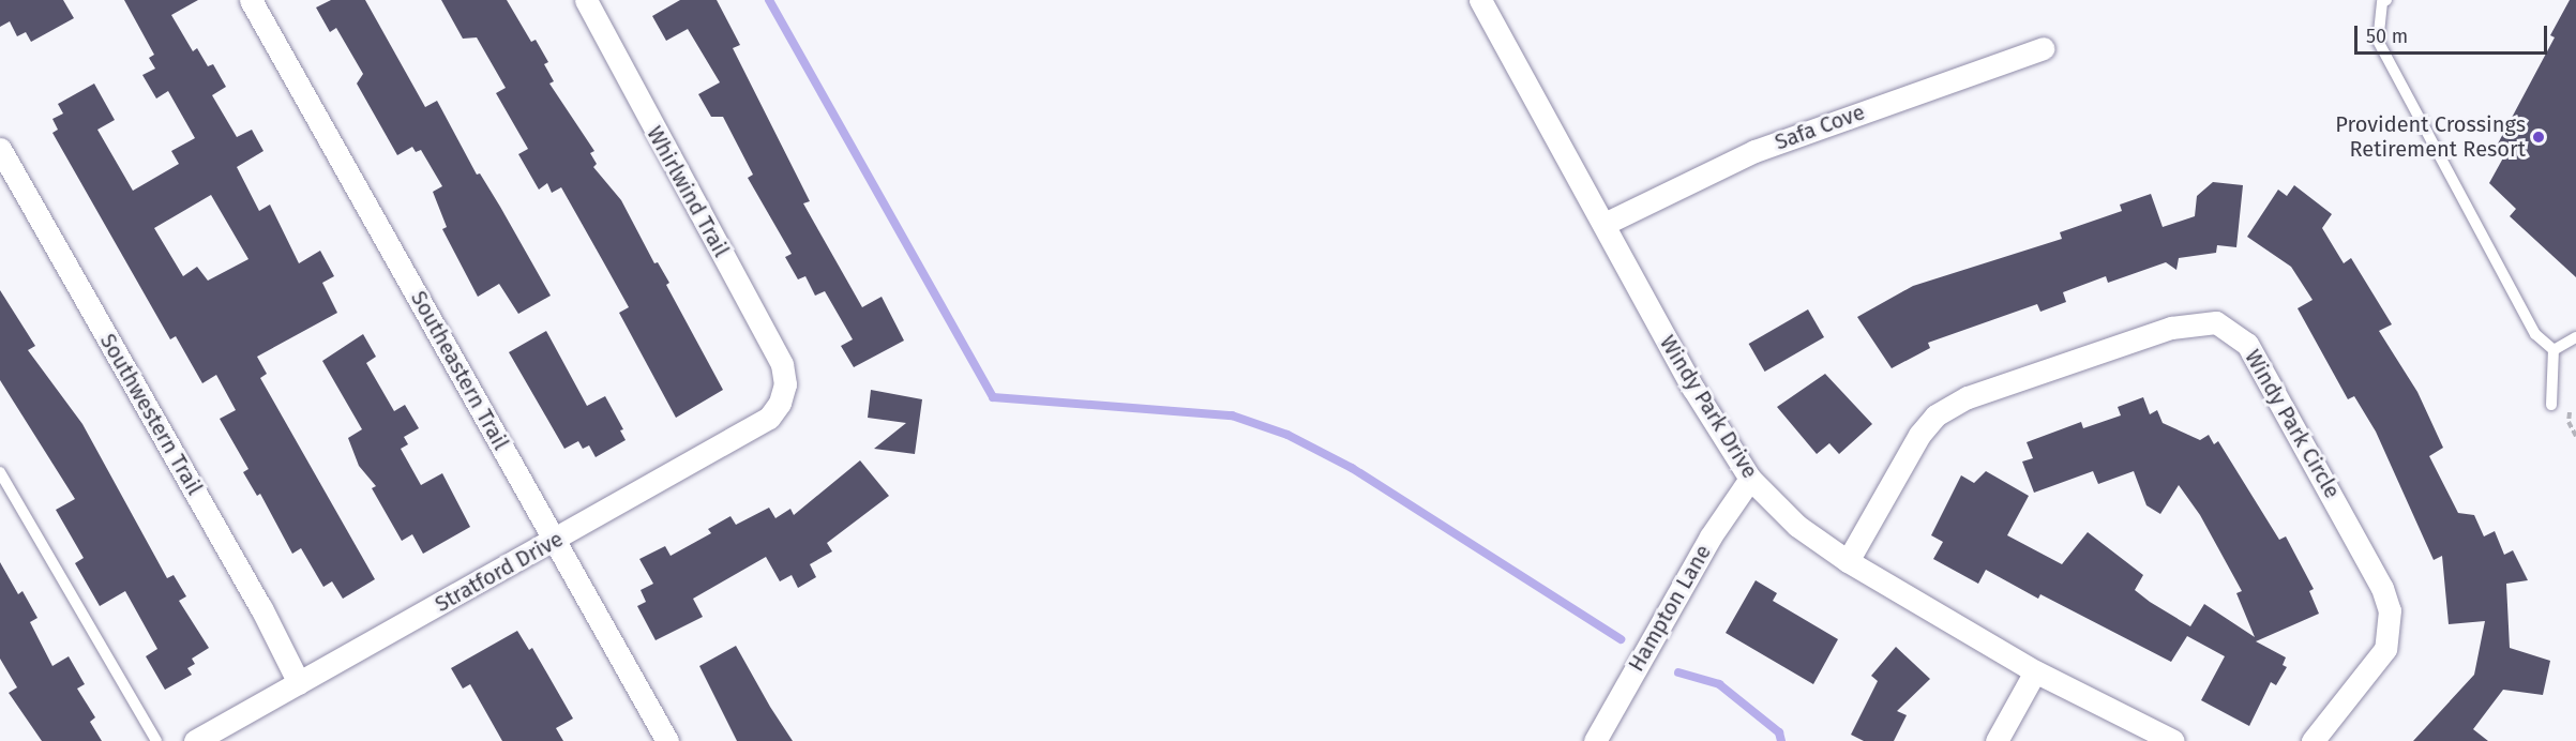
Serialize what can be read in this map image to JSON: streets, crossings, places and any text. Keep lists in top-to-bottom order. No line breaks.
{"streets":{"street":["Safa Cove","Whirlwind Trail","Southeastern Trail","Windy Park Drive","Southwestern Trail","Windy Park Circle","Stratford Drive","Hampton Lane"]},"crossings":[["Safa Cove","Windy Park Drive"],["Whirlwind Trail","Stratford Drive"],["Southeastern Trail","Stratford Drive"],["Windy Park Drive","Windy Park Circle"],["Windy Park Drive","Hampton Lane"],["Southwestern Trail","Stratford Drive"]],"places":["Provident Crossings Retirement Resort"],"scale_bar":"50 m"}
